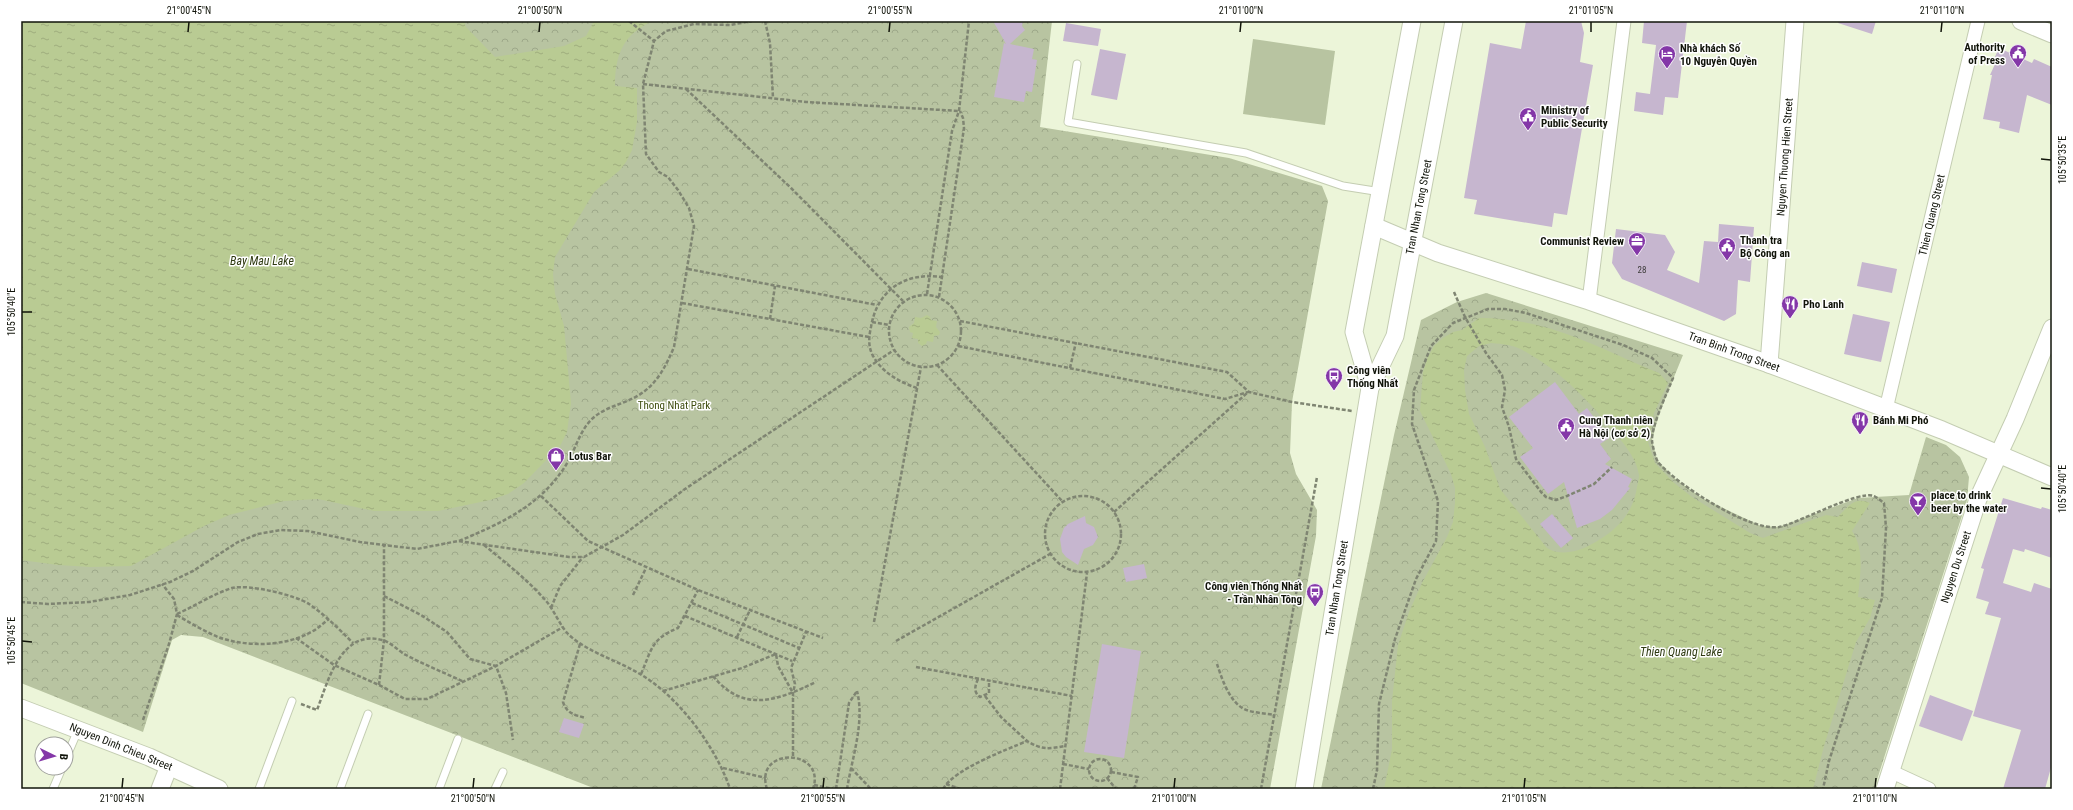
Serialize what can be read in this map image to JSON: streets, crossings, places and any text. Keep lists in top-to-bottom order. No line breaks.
{"streets":{"street":["Nguyen Thuong Hien Street","Tran Nhan Tong Street","Thien Quang Street","Tran Binh Trong Street","Nguyen Du Street","Nguyen Dinh Chieu Street"]},"crossings":[["Nguyen Thuong Hien Street","Tran Binh Trong Street"],["Tran Nhan Tong Street","Tran Binh Trong Street"],["Thien Quang Street","Tran Binh Trong Street"],["Tran Binh Trong Street","Nguyen Du Street"]],"water":["Bay Mau Lake","Thien Quang Lake"],"parks":["Thong Nhat Park"],"places":{"public building":["Authority of Press","Ministry of Public Security","Thanh tra Bộ Công an","Cung Thanh niên Hà Nội (cơ sở 2)"],"hotel":["Nhà khách Số 10 Nguyễn Quyền"],"office":["Communist Review"],"restaurant":["Pho Lanh","Bánh Mi Phó"],"bus stop":["Công viên Thống Nhất","Công viên Thống Nhất - Trần Nhân Tông"],"shop":["Lotus Bar"],"bar":["place to drink beer by the water"]},"house_numbers":["28"],"north":"right","coordinates":["21°00'45\"N","21°00'50\"N","21°00'55\"N","21°01'00\"N","21°01'05\"N","21°01'10\"N","105°50'35\"E","105°50'40\"E","105°50'45\"E"]}
